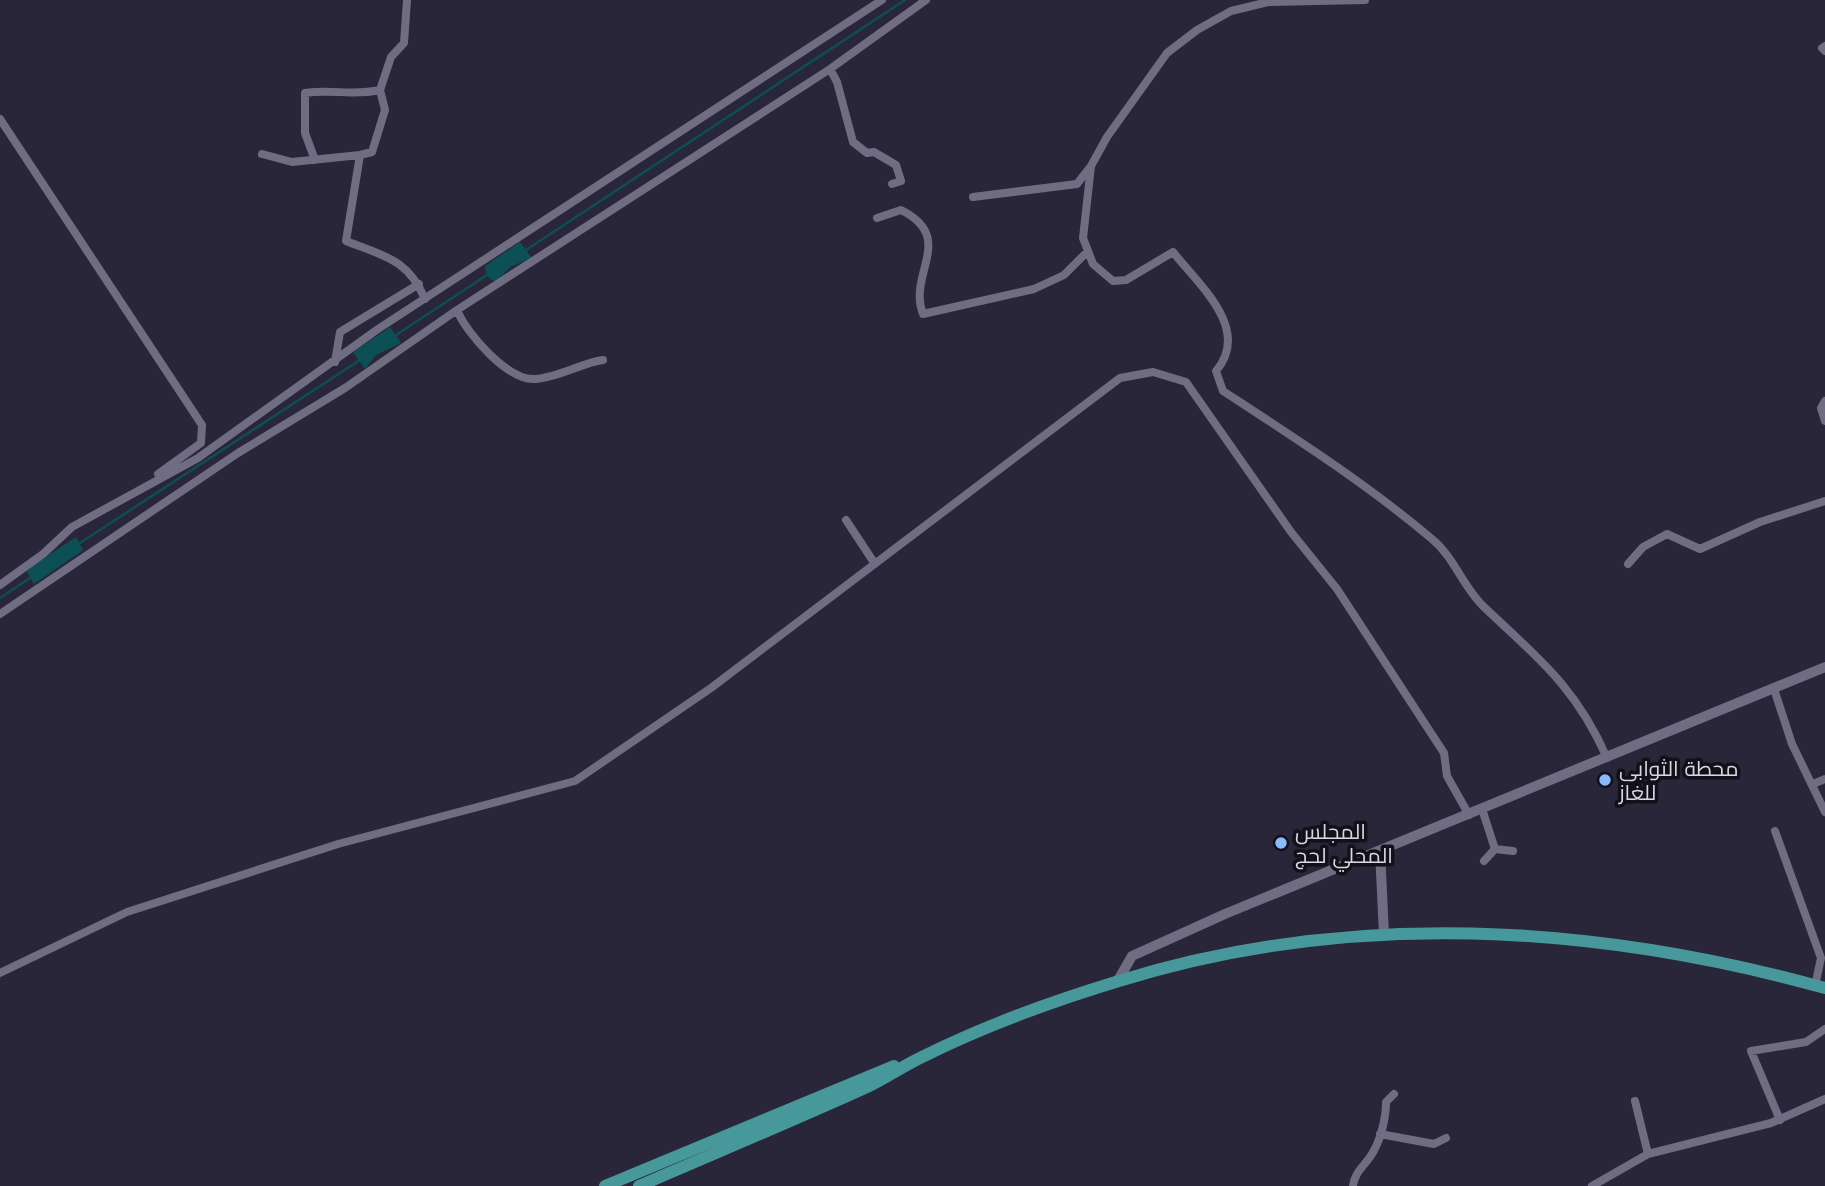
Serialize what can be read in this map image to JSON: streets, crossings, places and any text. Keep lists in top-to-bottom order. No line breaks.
{"places":["محطة الثوابي للغاز","المجلس المحلي لحج"]}
